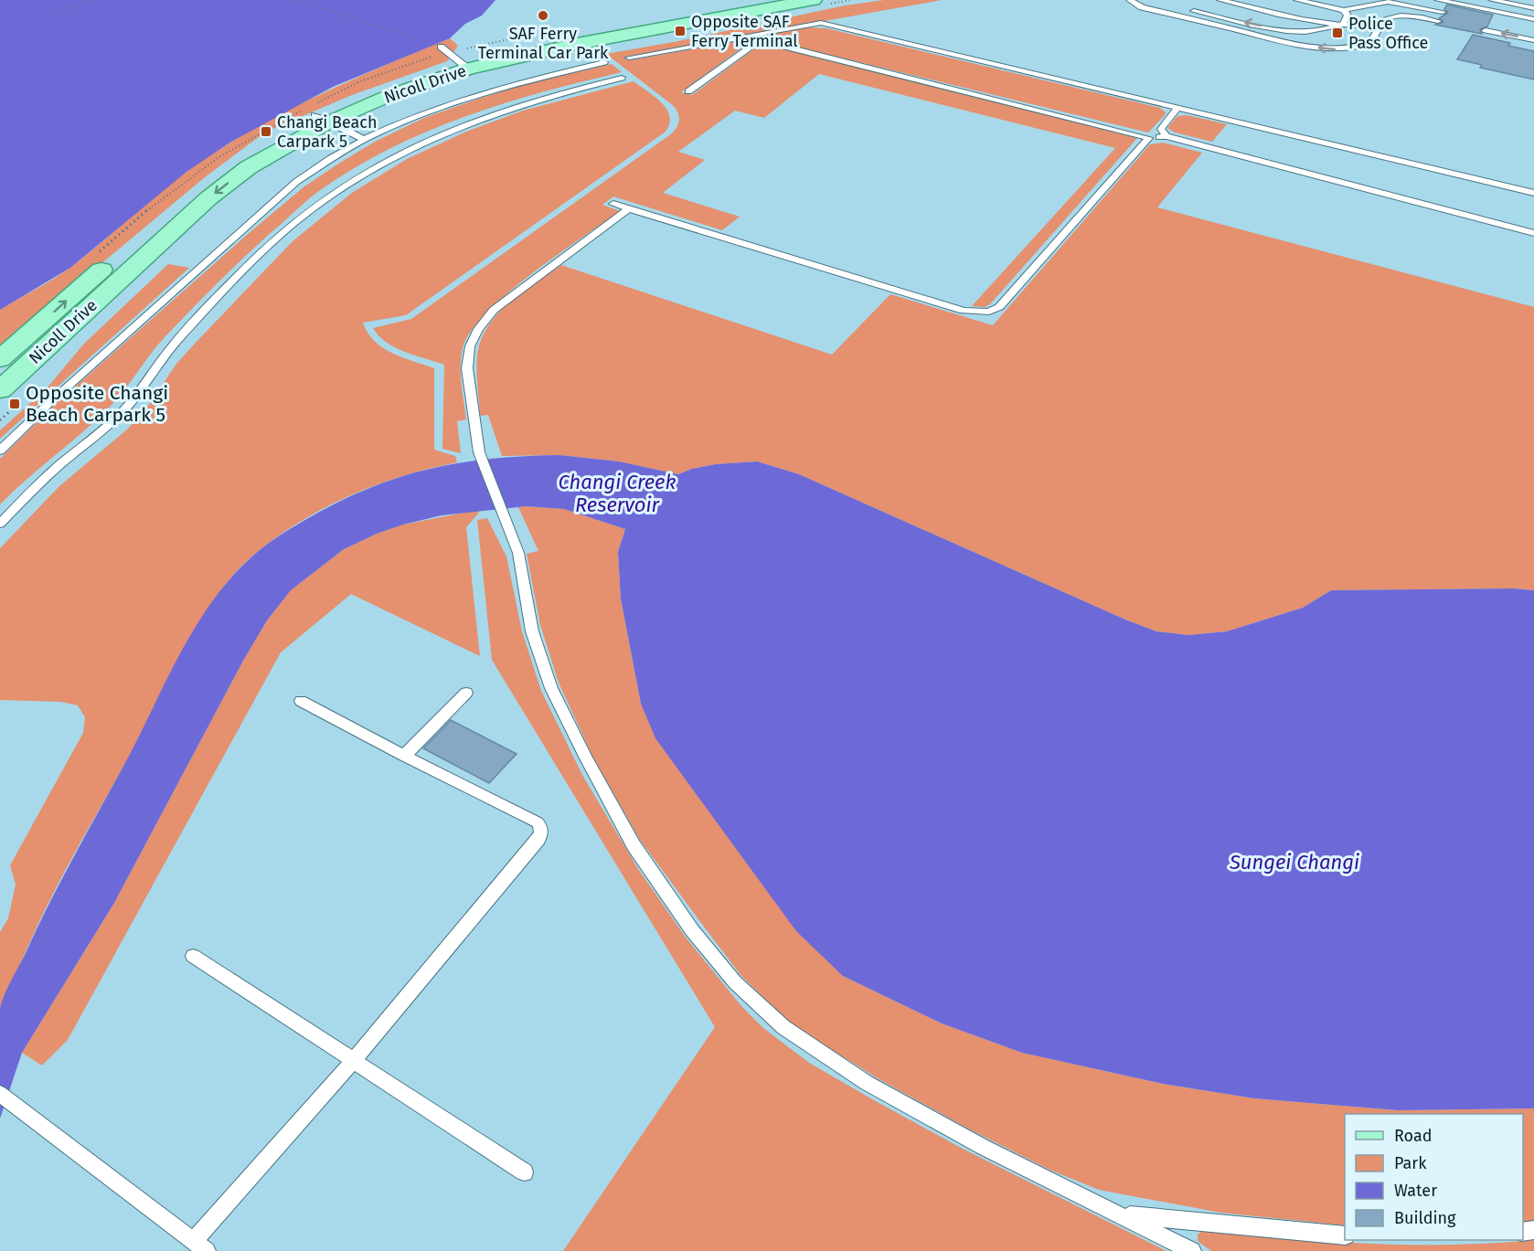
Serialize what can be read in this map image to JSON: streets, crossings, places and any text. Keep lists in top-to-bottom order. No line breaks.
{"streets":{"main road":["Nicoll Drive"]},"water":["Changi Creek Reservoir","Sungei Changi"],"places":{"other":["SAF Ferry Terminal Car Park"],"transit":["Opposite SAF Ferry Terminal","Police Pass Office","Changi Beach Carpark 5","Opposite Changi Beach Carpark 5"]},"legend":["Road","Park","Water","Building"]}
